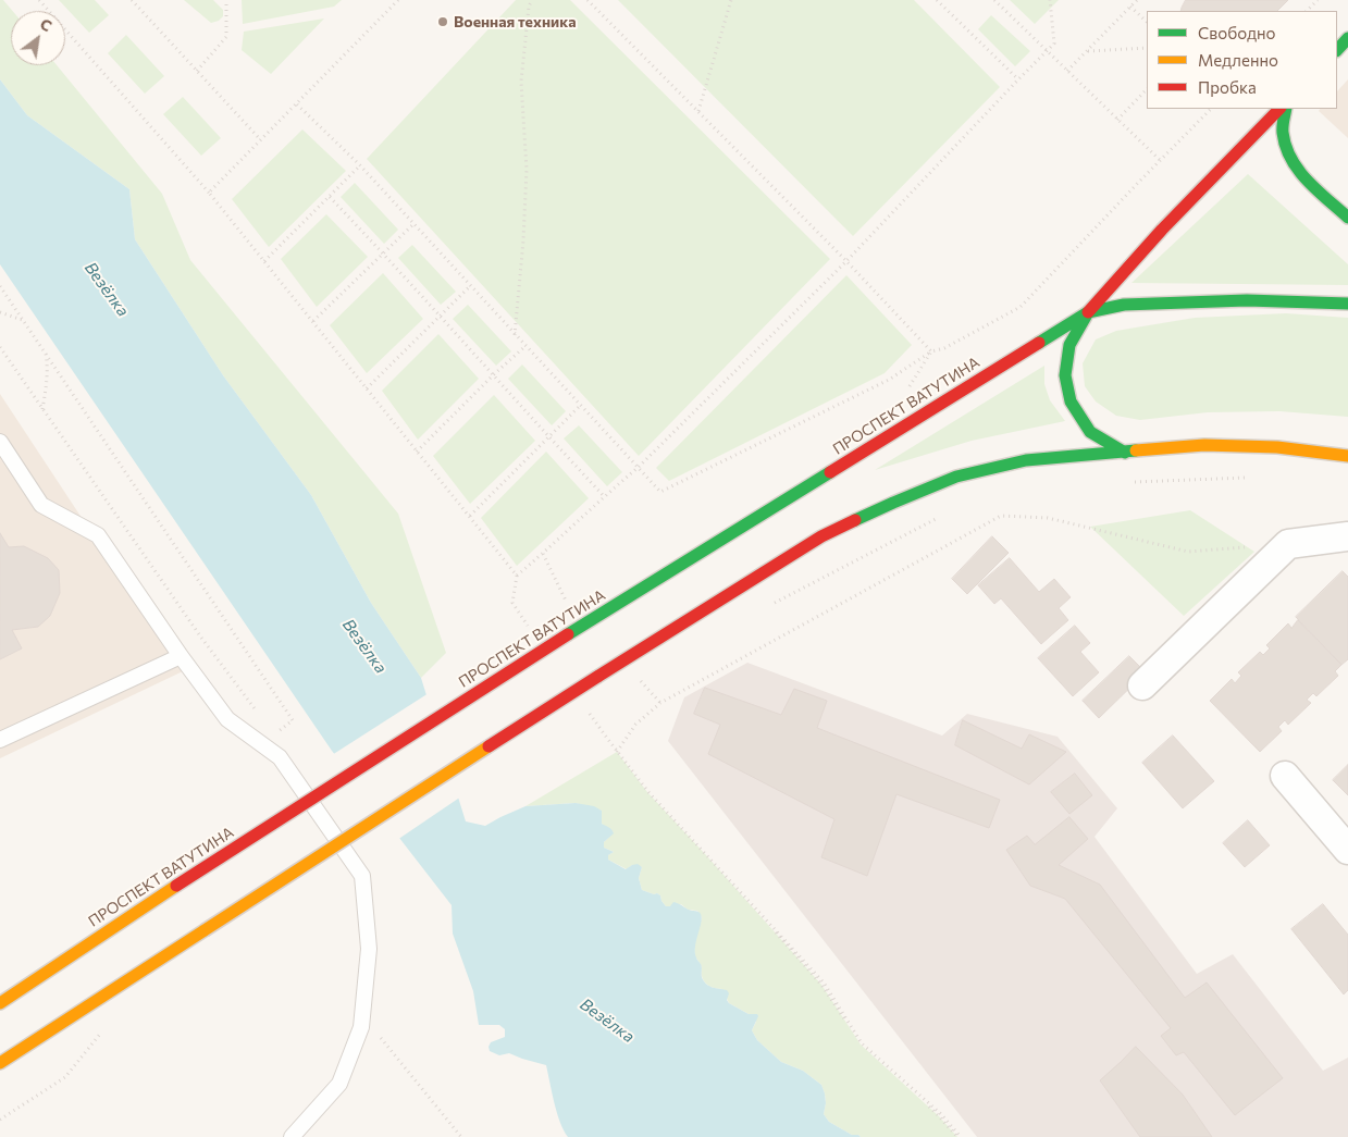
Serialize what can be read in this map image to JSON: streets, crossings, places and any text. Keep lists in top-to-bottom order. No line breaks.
{"streets":{"main road":["ПРОСПЕКТ ВАТУТИНА"]},"water":["Везёлка"],"places":["Военная техника"],"legend":["Свободно","Медленно","Пробка"],"north":"top right"}
